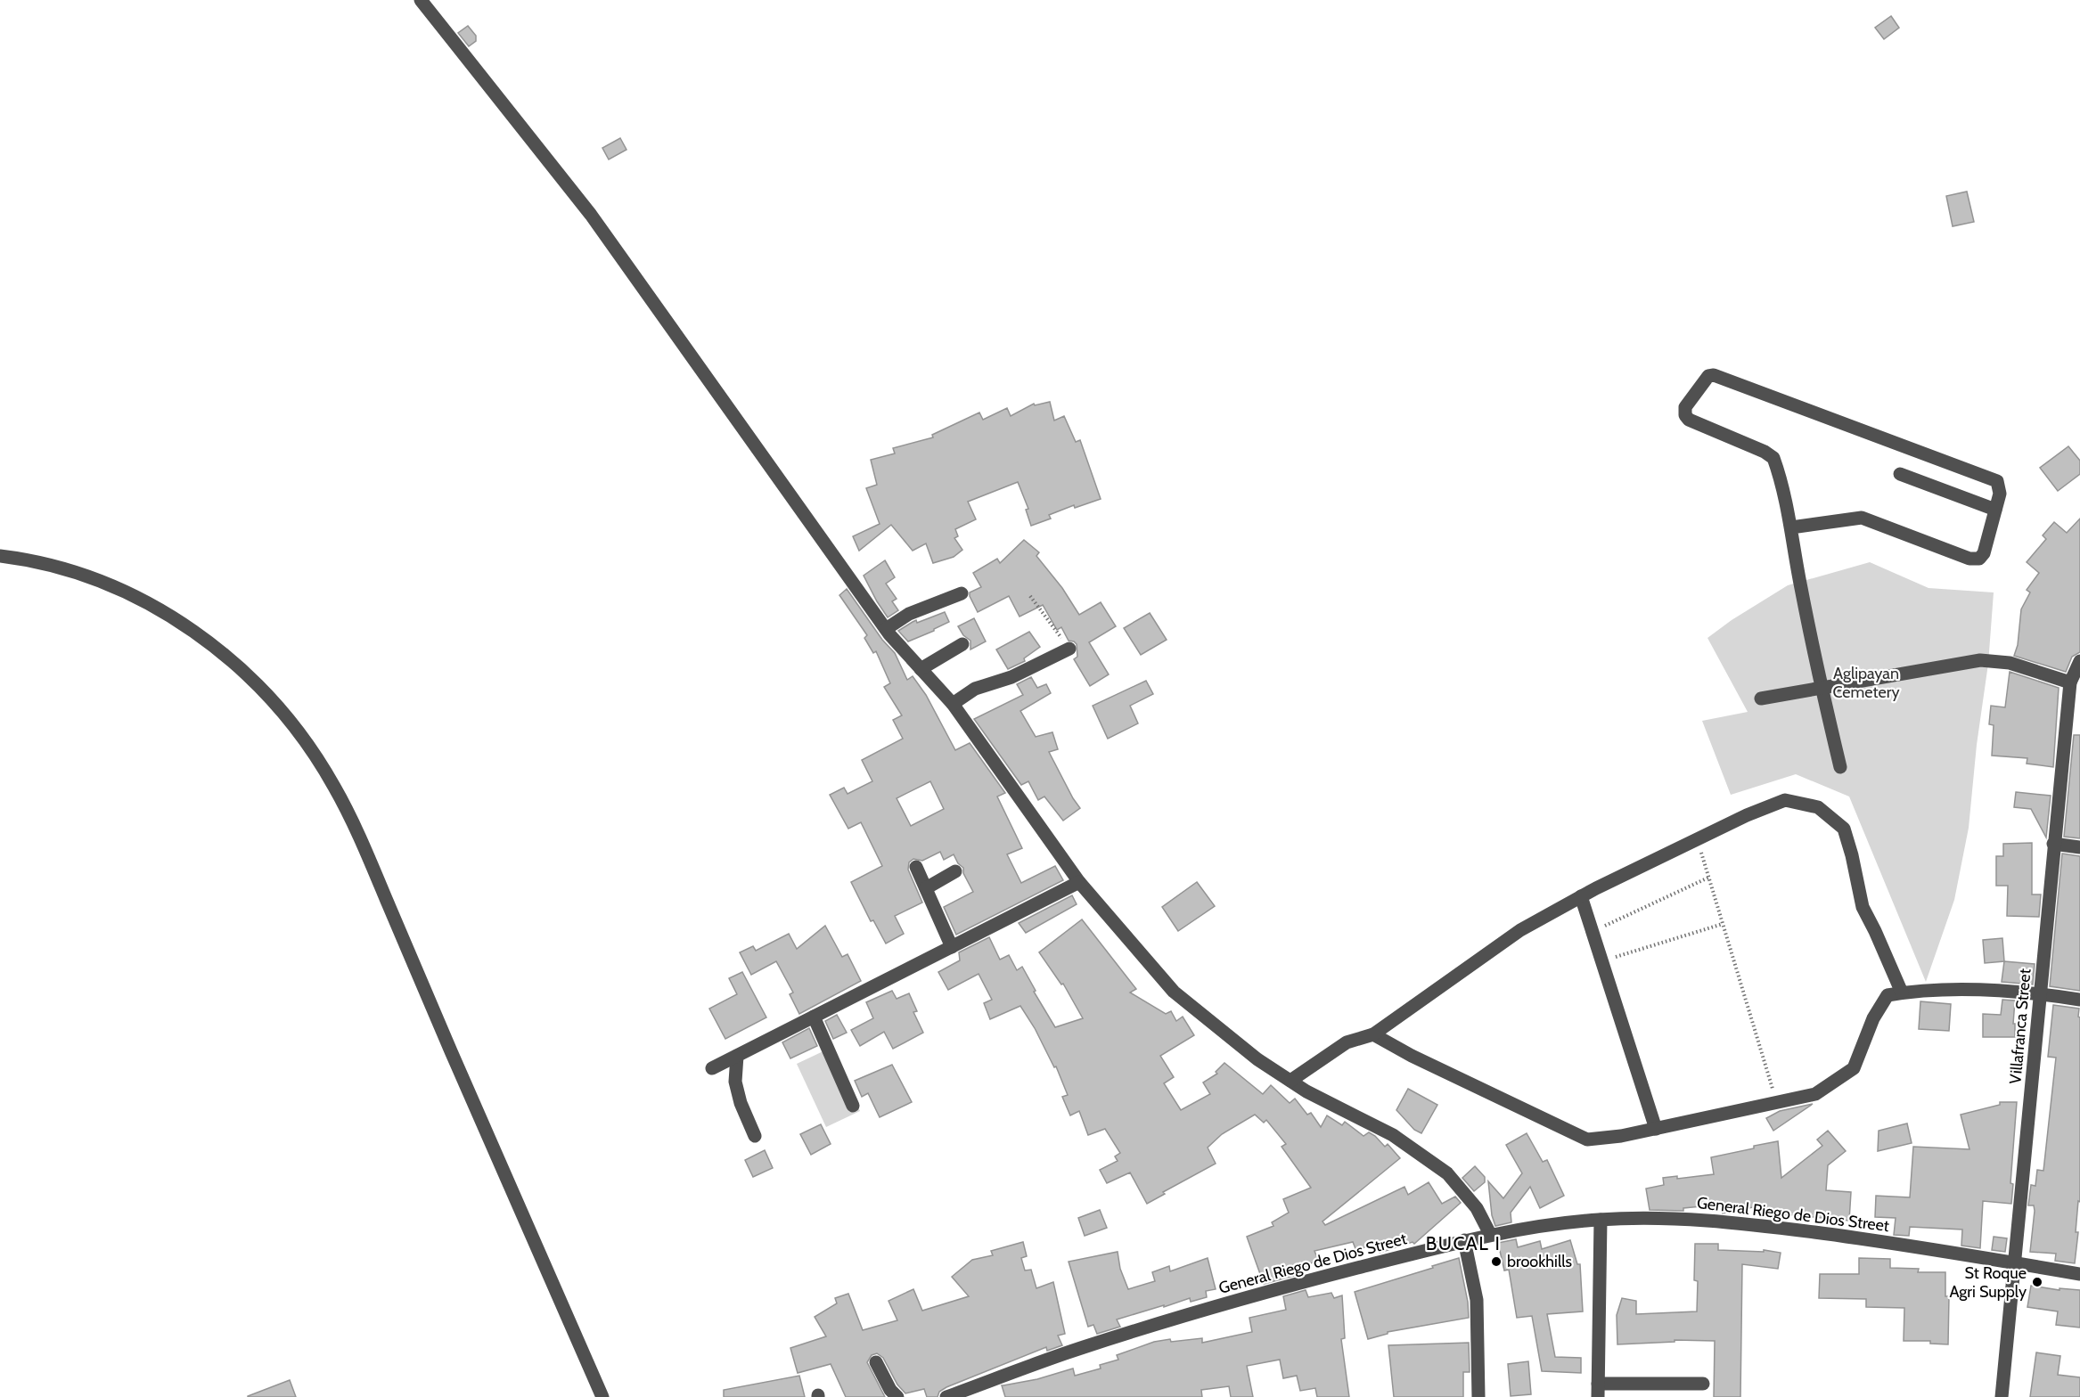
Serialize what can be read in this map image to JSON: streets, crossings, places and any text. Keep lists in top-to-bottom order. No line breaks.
{"streets":{"street":["Villafranca Street","General Riego de Dios Street"]},"crossings":[["Villafranca Street","General Riego de Dios Street"]],"districts":["BUCAL I"],"parks":["Aglipayan Cemetery"],"places":["brookhills","St Roque Agri Supply"]}
